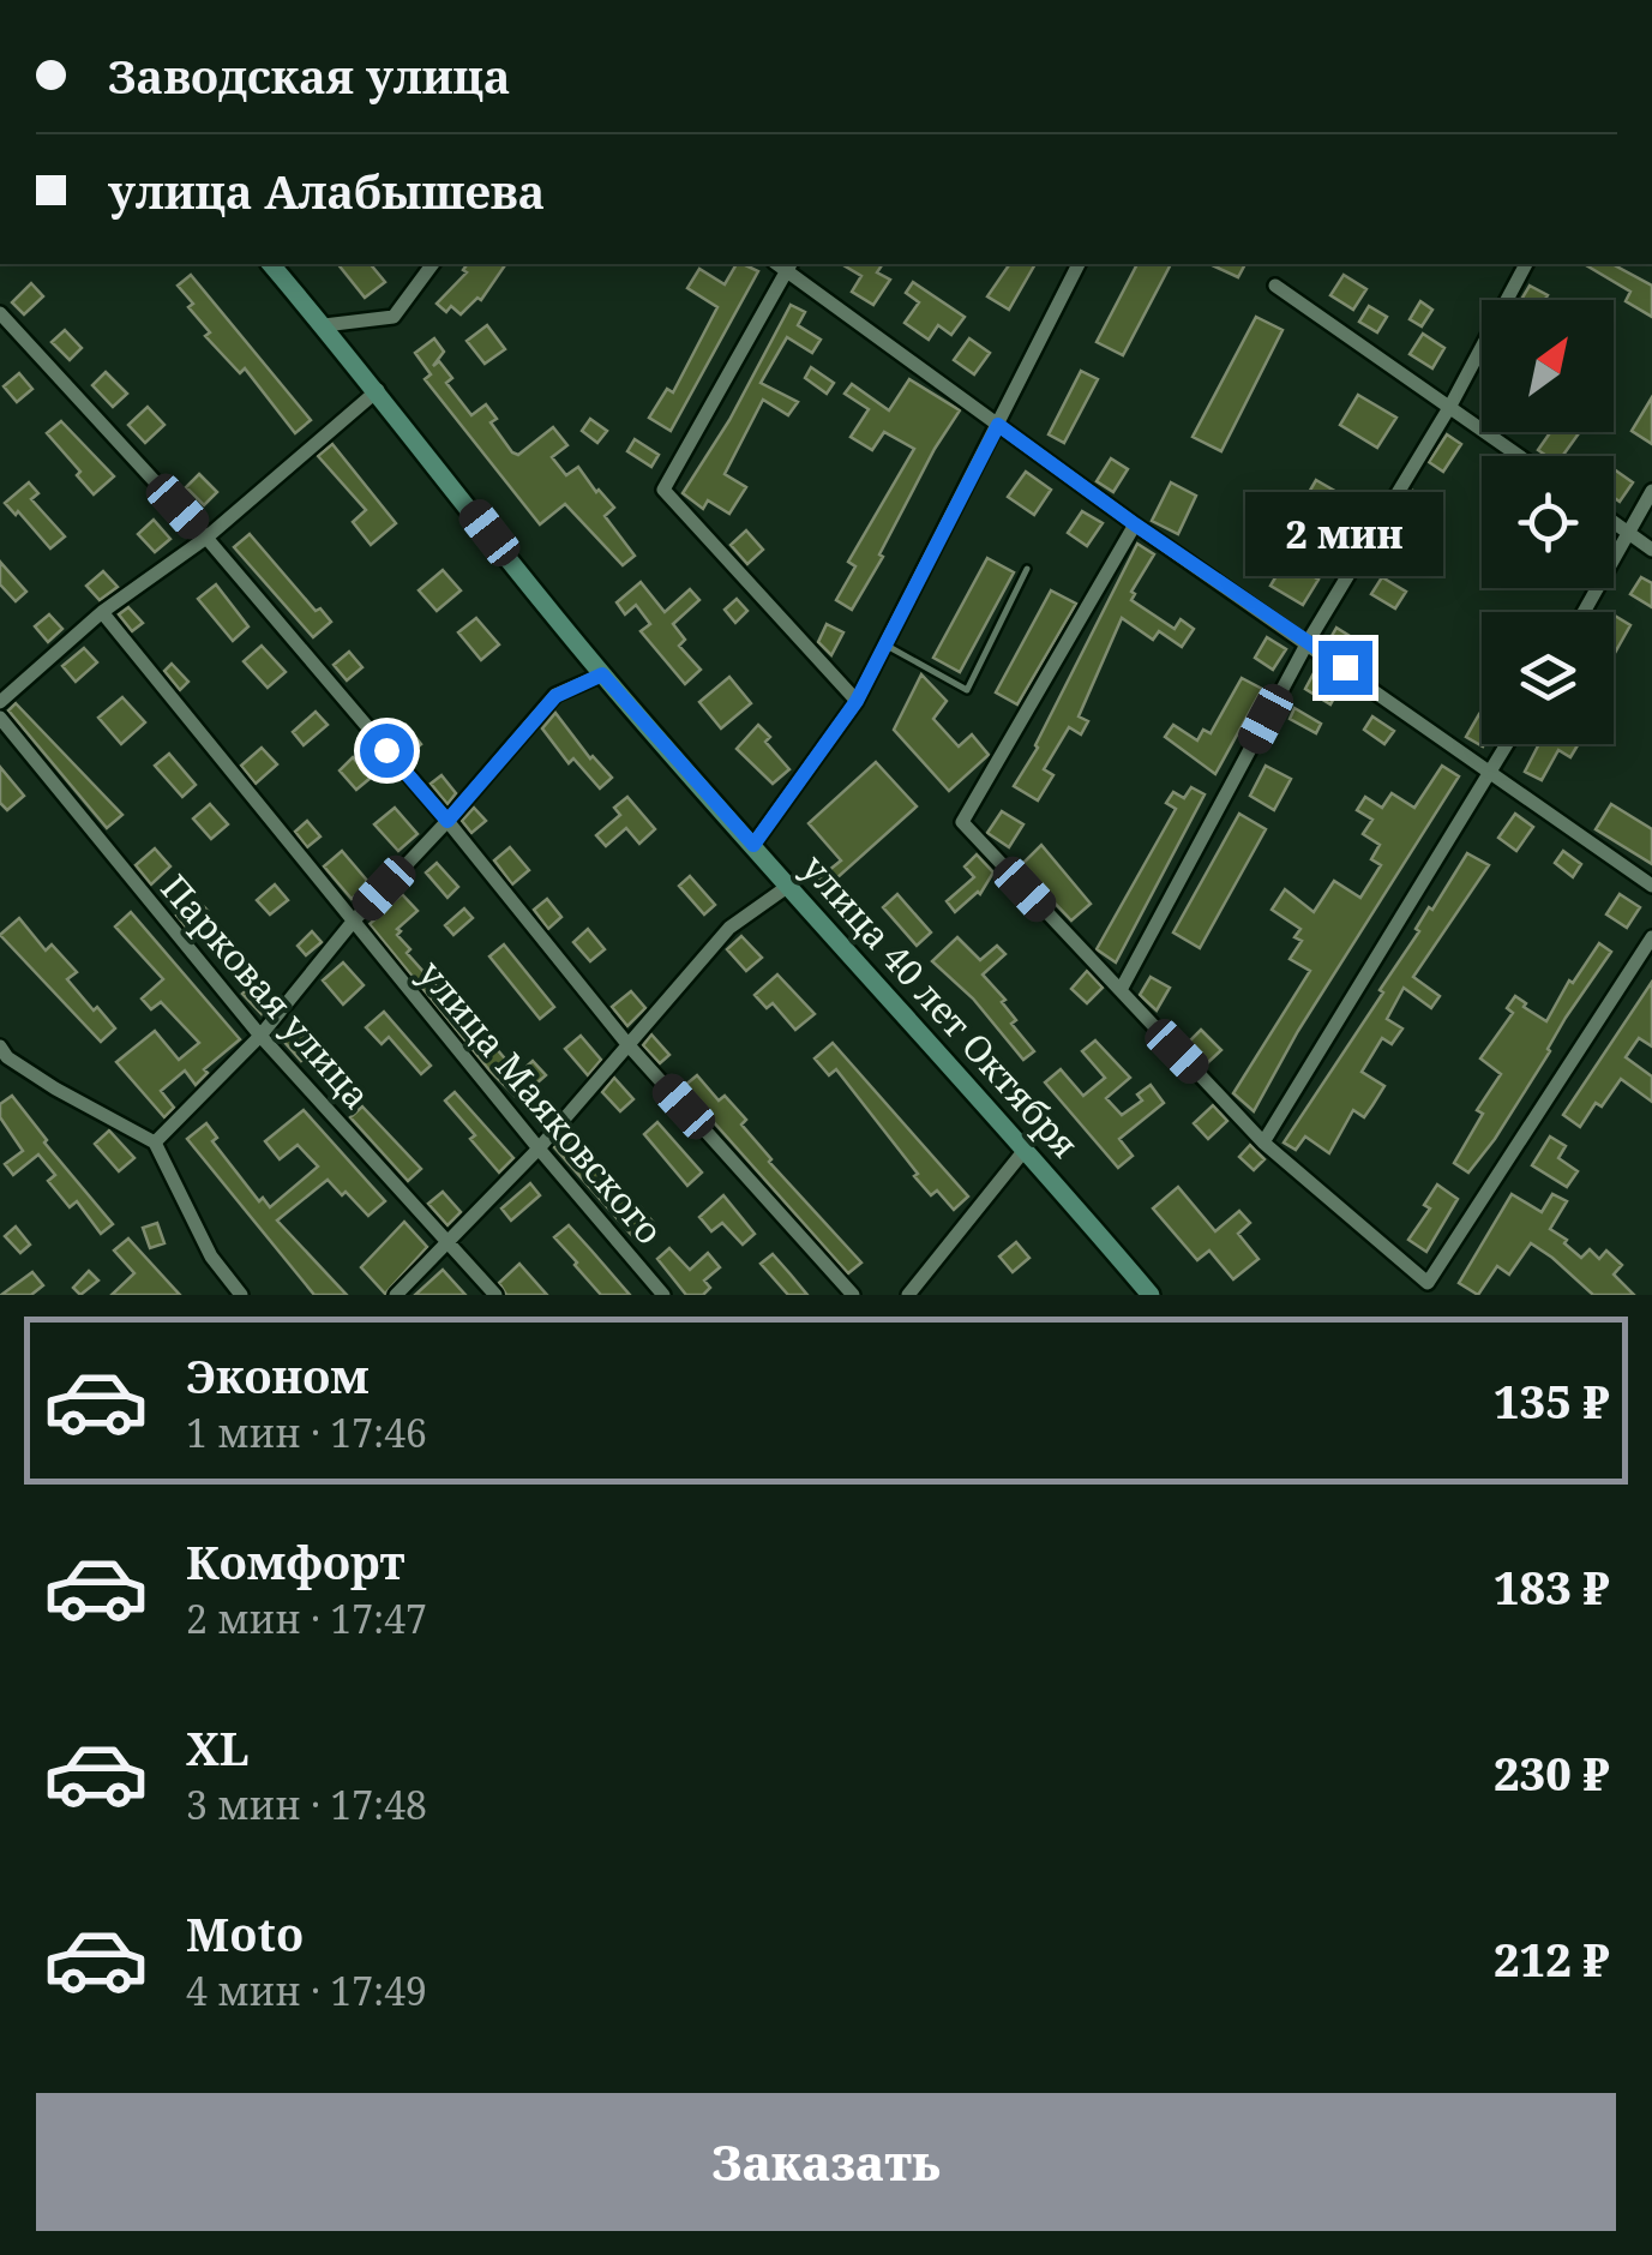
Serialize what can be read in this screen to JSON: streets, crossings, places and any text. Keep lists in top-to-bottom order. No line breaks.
{"streets":{"street":["Парковая улица","улица 40 лет Октября","улица Маяковского"]},"north":"top right","page":{"banner":["Заводская улица","улица Алабышева"],"bubble":"2 мин","list":[{"name":"Эконом","note":"1 мин · 17:46","value":"135 ₽"},{"name":"Комфорт","note":"2 мин · 17:47","value":"183 ₽"},{"name":"XL","note":"3 мин · 17:48","value":"230 ₽"},{"name":"Moto","note":"4 мин · 17:49","value":"212 ₽"}],"buttons":"Заказать"}}
